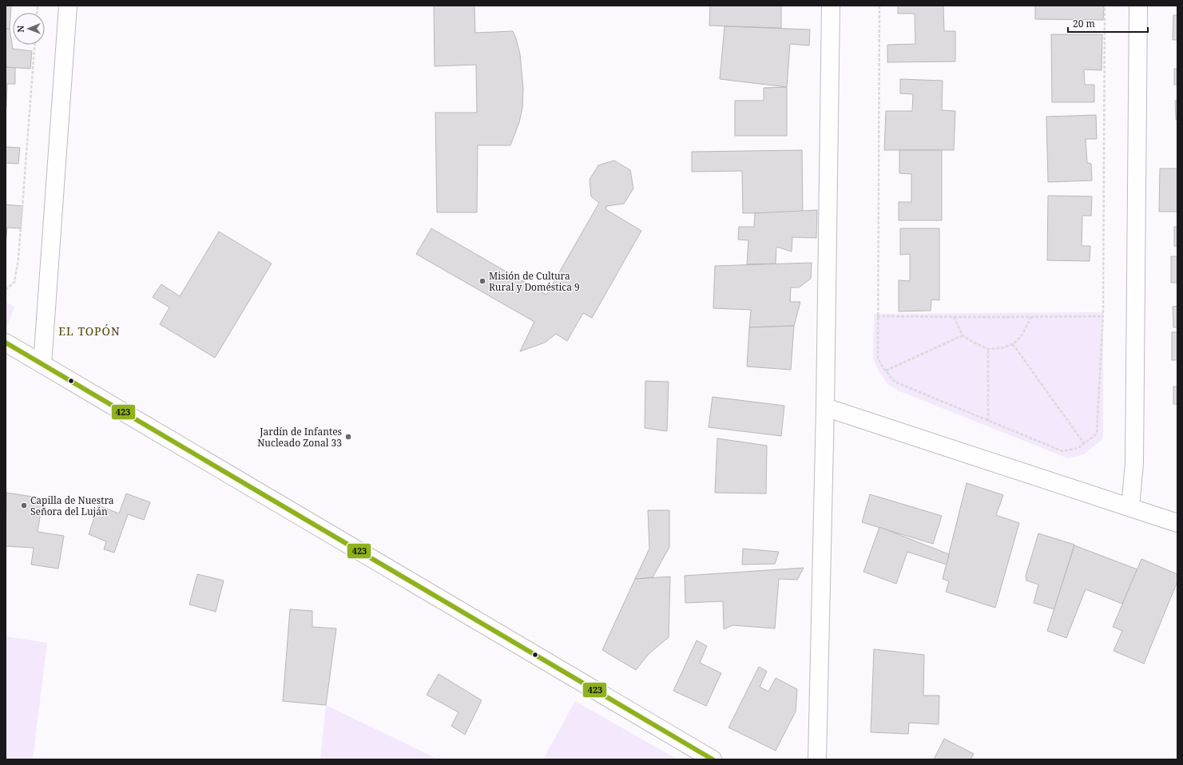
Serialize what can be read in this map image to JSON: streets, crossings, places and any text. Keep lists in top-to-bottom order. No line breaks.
{"districts":["EL TOPÓN"],"places":["Misión de Cultura Rural y Doméstica 9","Jardín de Infantes Nucleado Zonal 33","Capilla de Nuestra Señora del Luján"],"lines":["transit line 423"],"scale_bar":"20 m","north":"left"}
